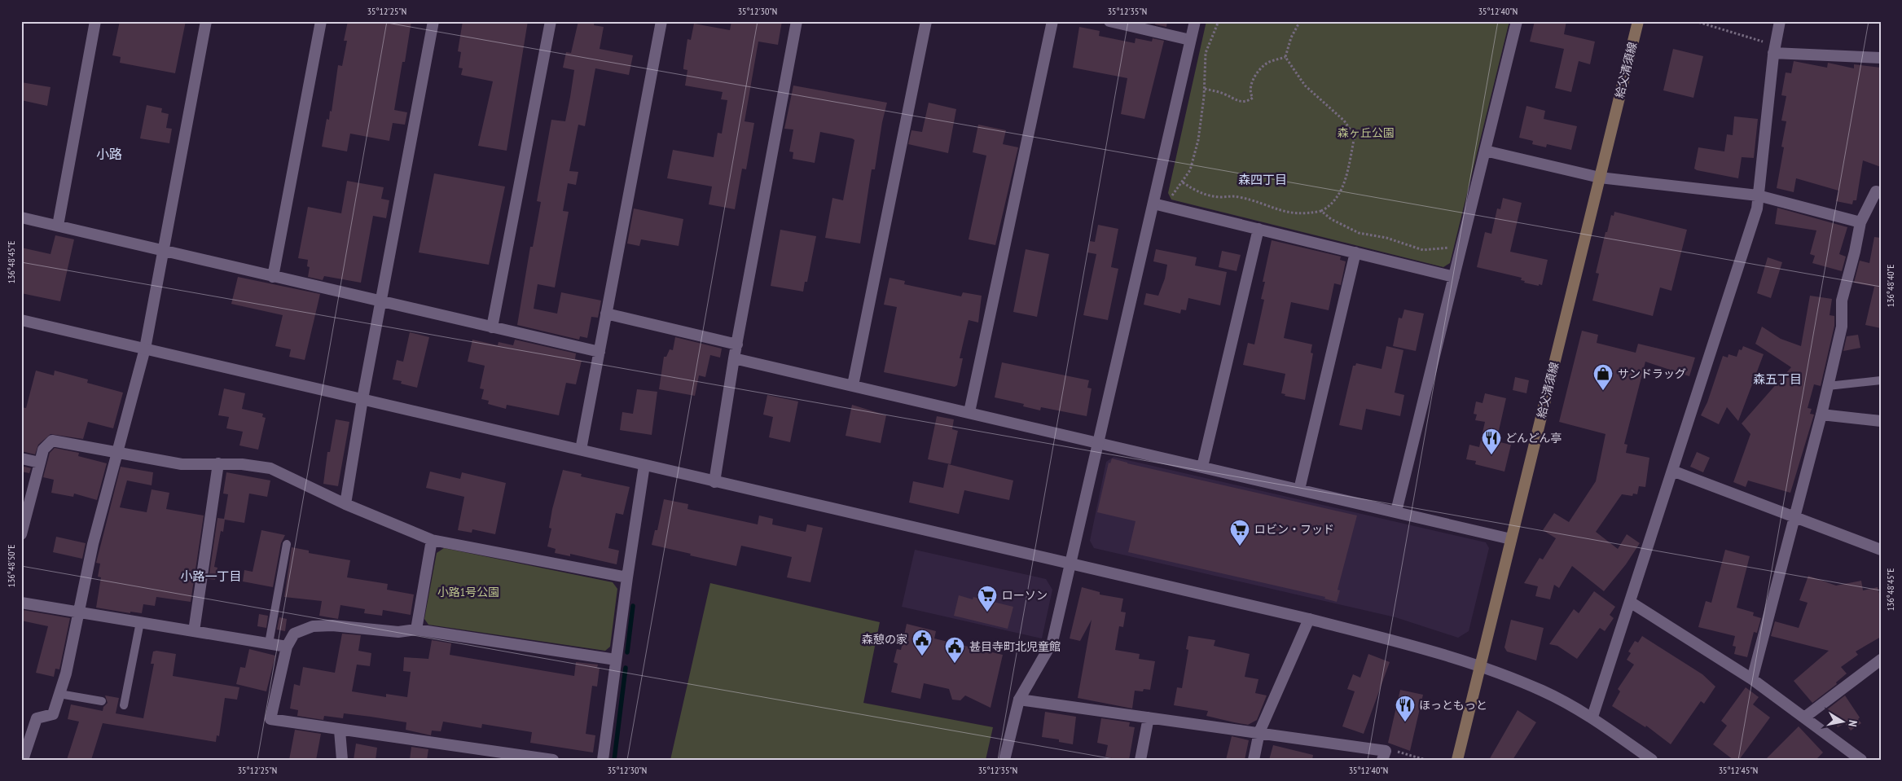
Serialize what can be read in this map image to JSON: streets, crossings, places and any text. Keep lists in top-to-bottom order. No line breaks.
{"streets":{"main road":["給父清須線"]},"districts":["小路","森四丁目","森五丁目","小路一丁目"],"parks":["森ヶ丘公園","小路1号公園"],"places":{"shop":["サンドラッグ"],"restaurant":["どんどん亭","ほっともっと"],"supermarket":["ロビン・フッド","ローソン"],"public building":["森憩の家","甚目寺町北児童館"]},"north":"right","coordinates":["35°12'25\"N","35°12'30\"N","35°12'35\"N","35°12'40\"N","136°48'45\"E","136°48'40\"E","136°48'50\"E","35°12'45\"N"]}
